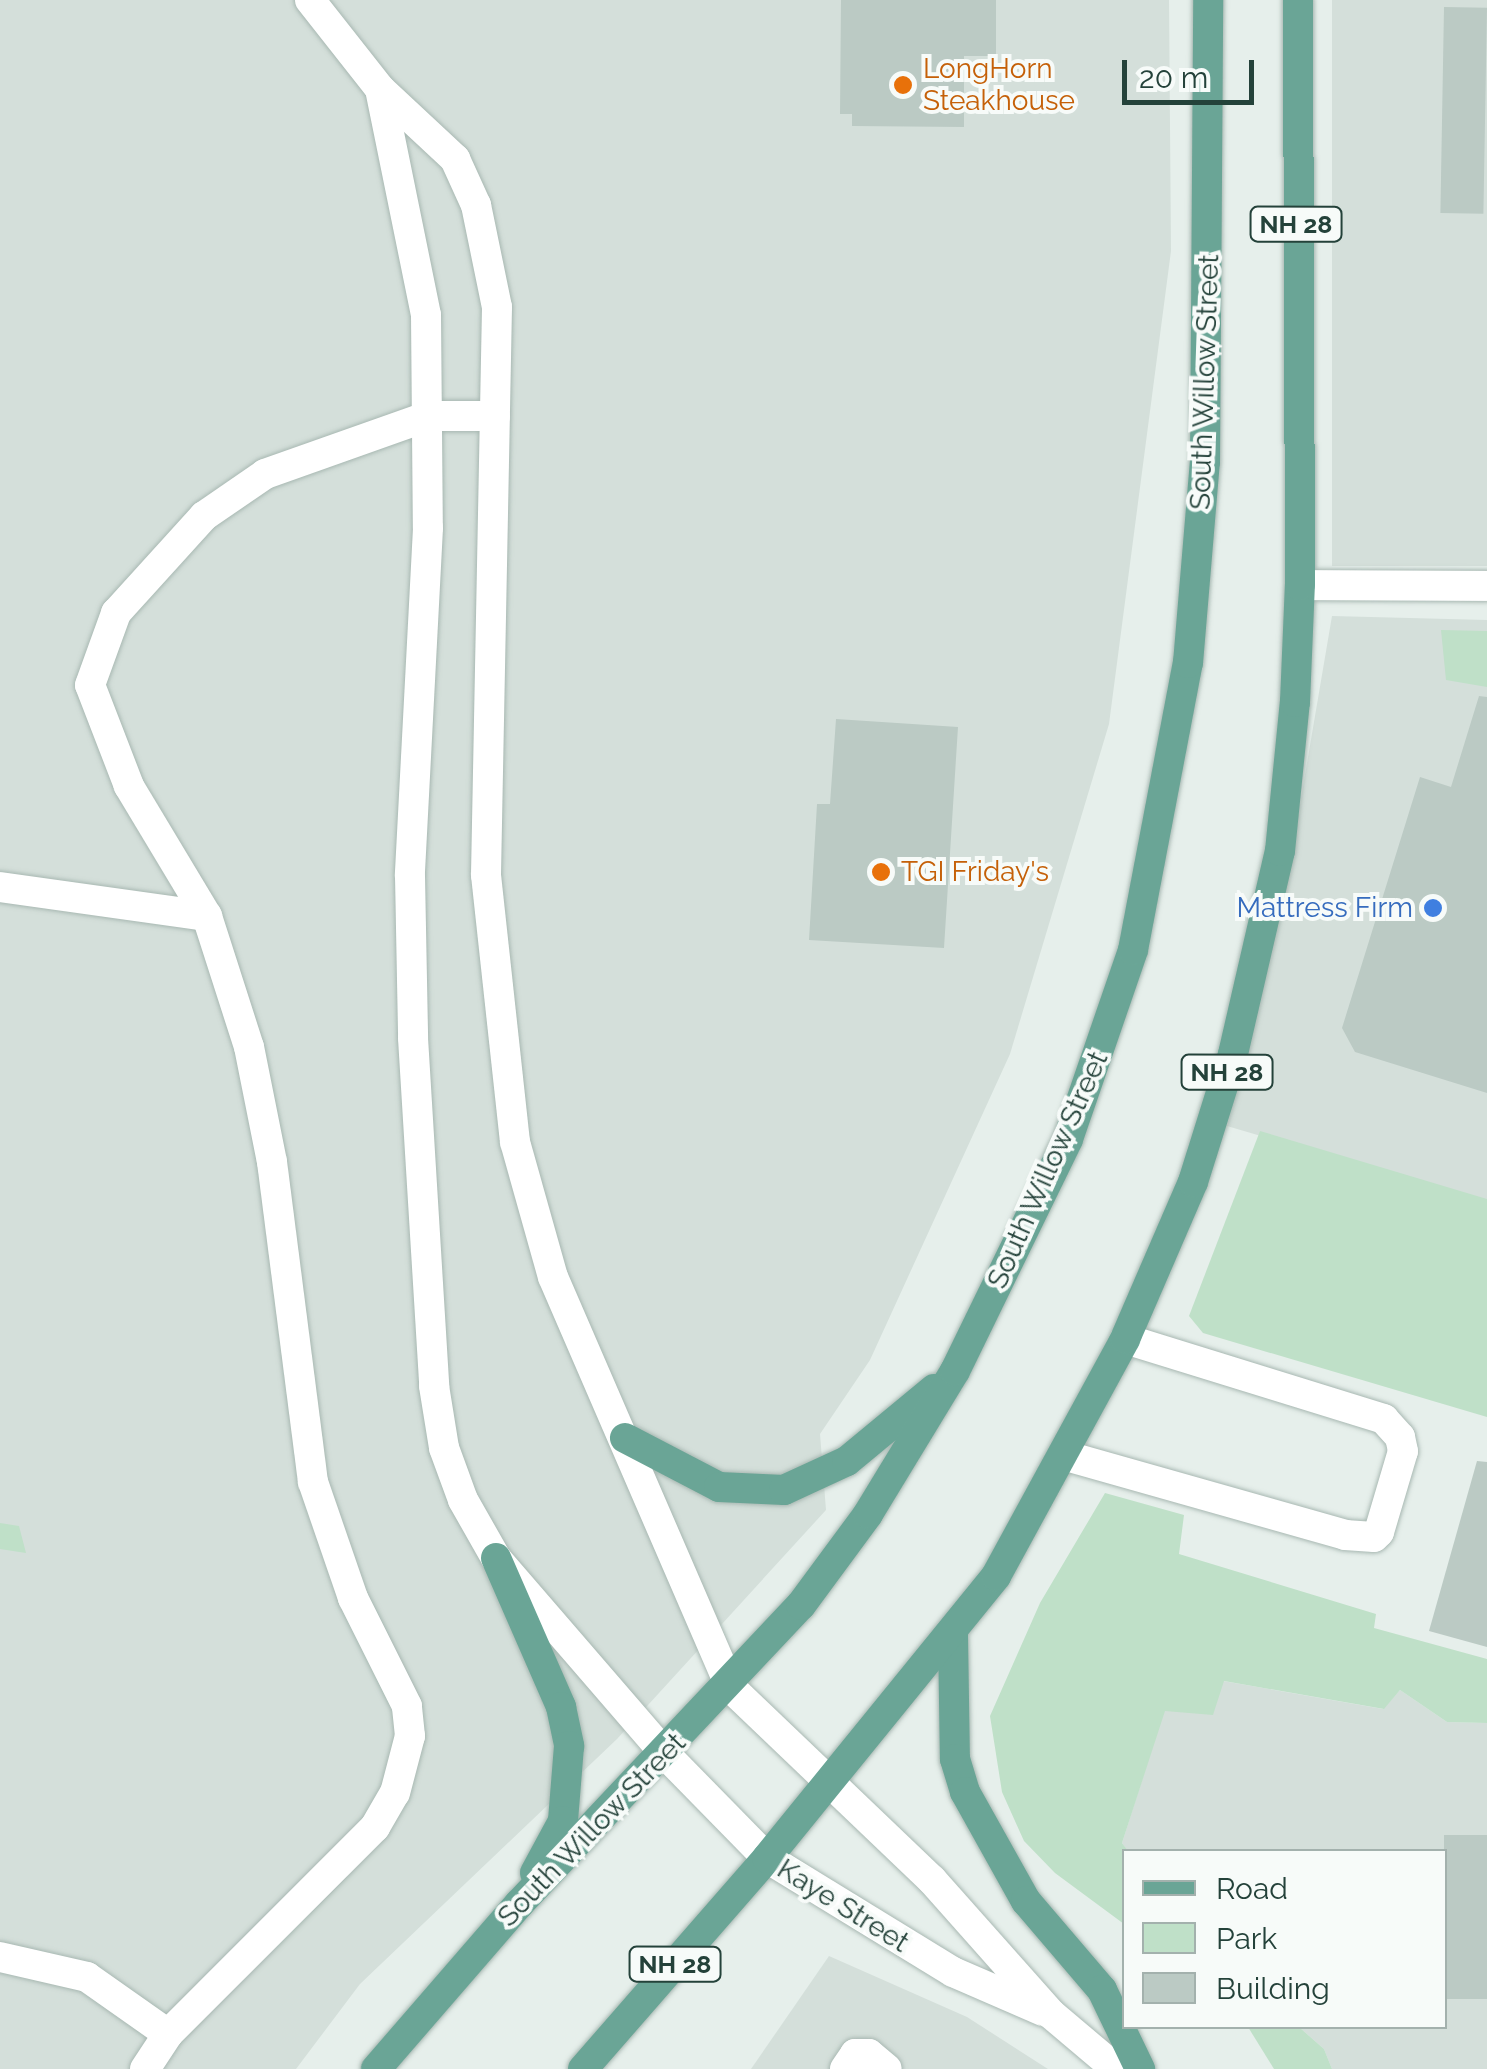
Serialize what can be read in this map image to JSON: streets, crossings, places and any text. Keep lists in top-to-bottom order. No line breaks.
{"streets":{"main road":["NH 28","South Willow Street"],"street":["Kaye Street"]},"crossings":[["NH 28","Kaye Street"],["South Willow Street","Kaye Street"]],"places":["LongHorn Steakhouse","TGI Friday's","Mattress Firm"],"legend":["Road","Park","Building"],"scale_bar":"20 m"}
